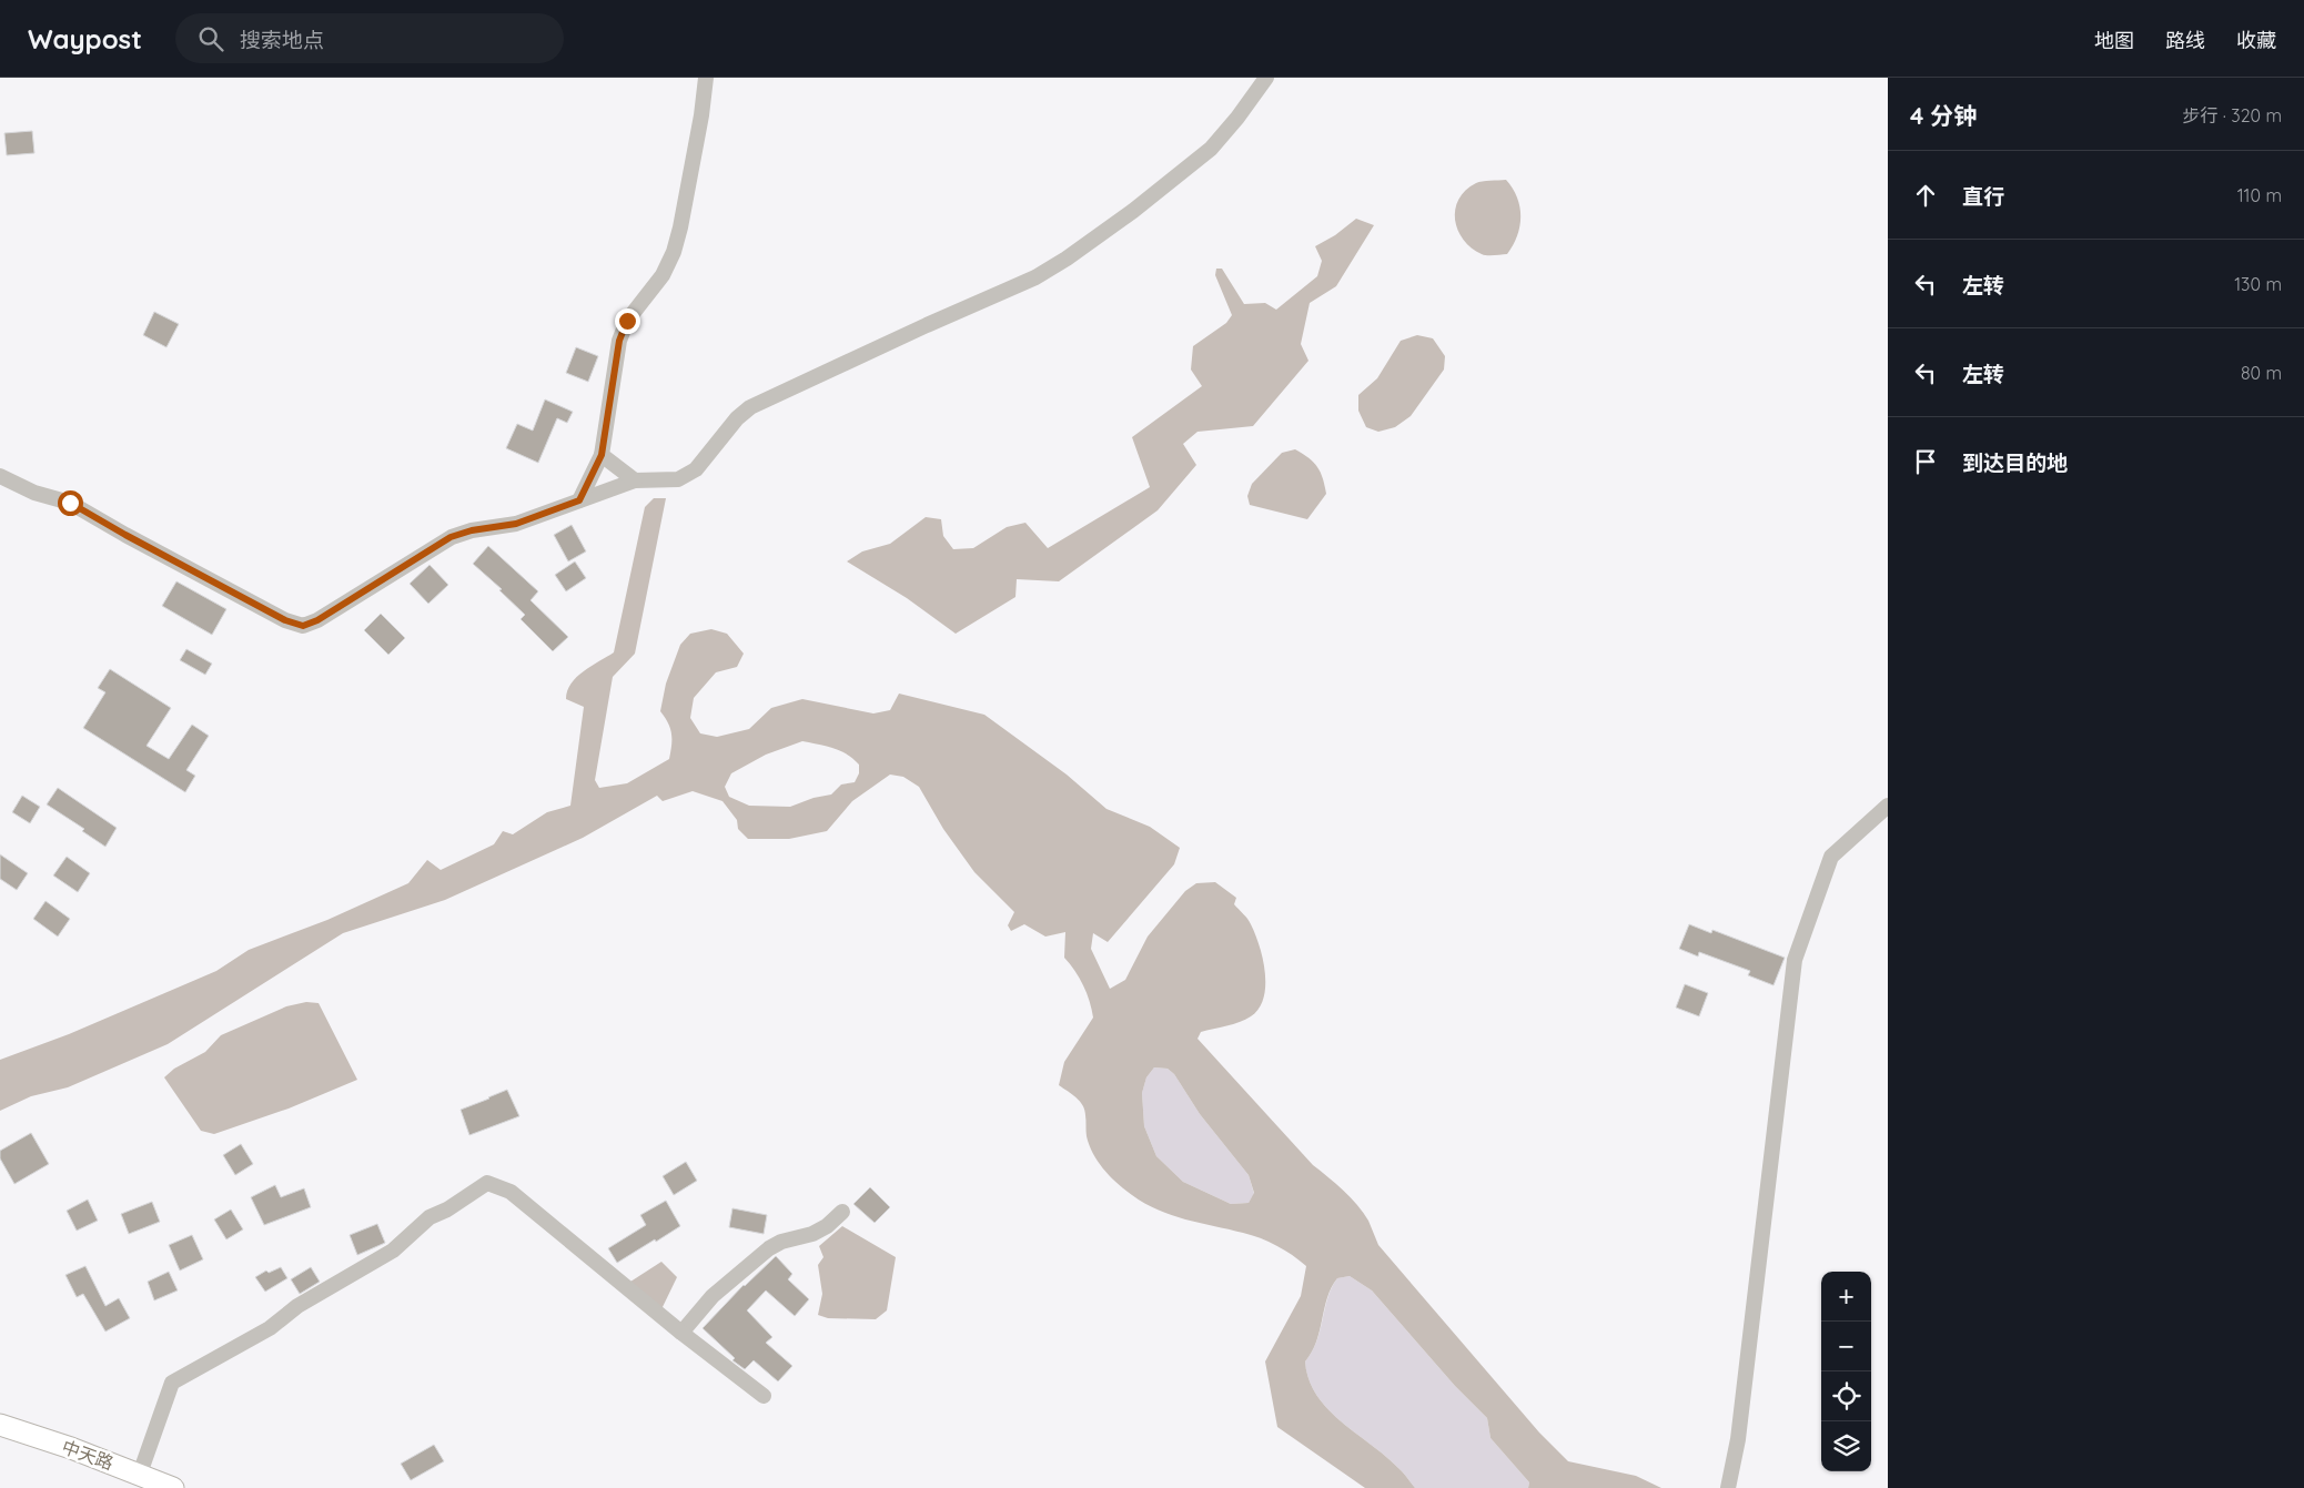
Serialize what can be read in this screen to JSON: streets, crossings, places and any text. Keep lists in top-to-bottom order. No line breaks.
{"streets":{"main road":["中天路"]},"page":{"header":"Waypost","search":"搜索地点","nav":["地图","路线","收藏"],"heading":["4 分钟","步行 · 320 m"],"list":[["直行","110 m"],["左转","130 m"],["左转","80 m"],"到达目的地"],"map_buttons":["+","−"]}}
